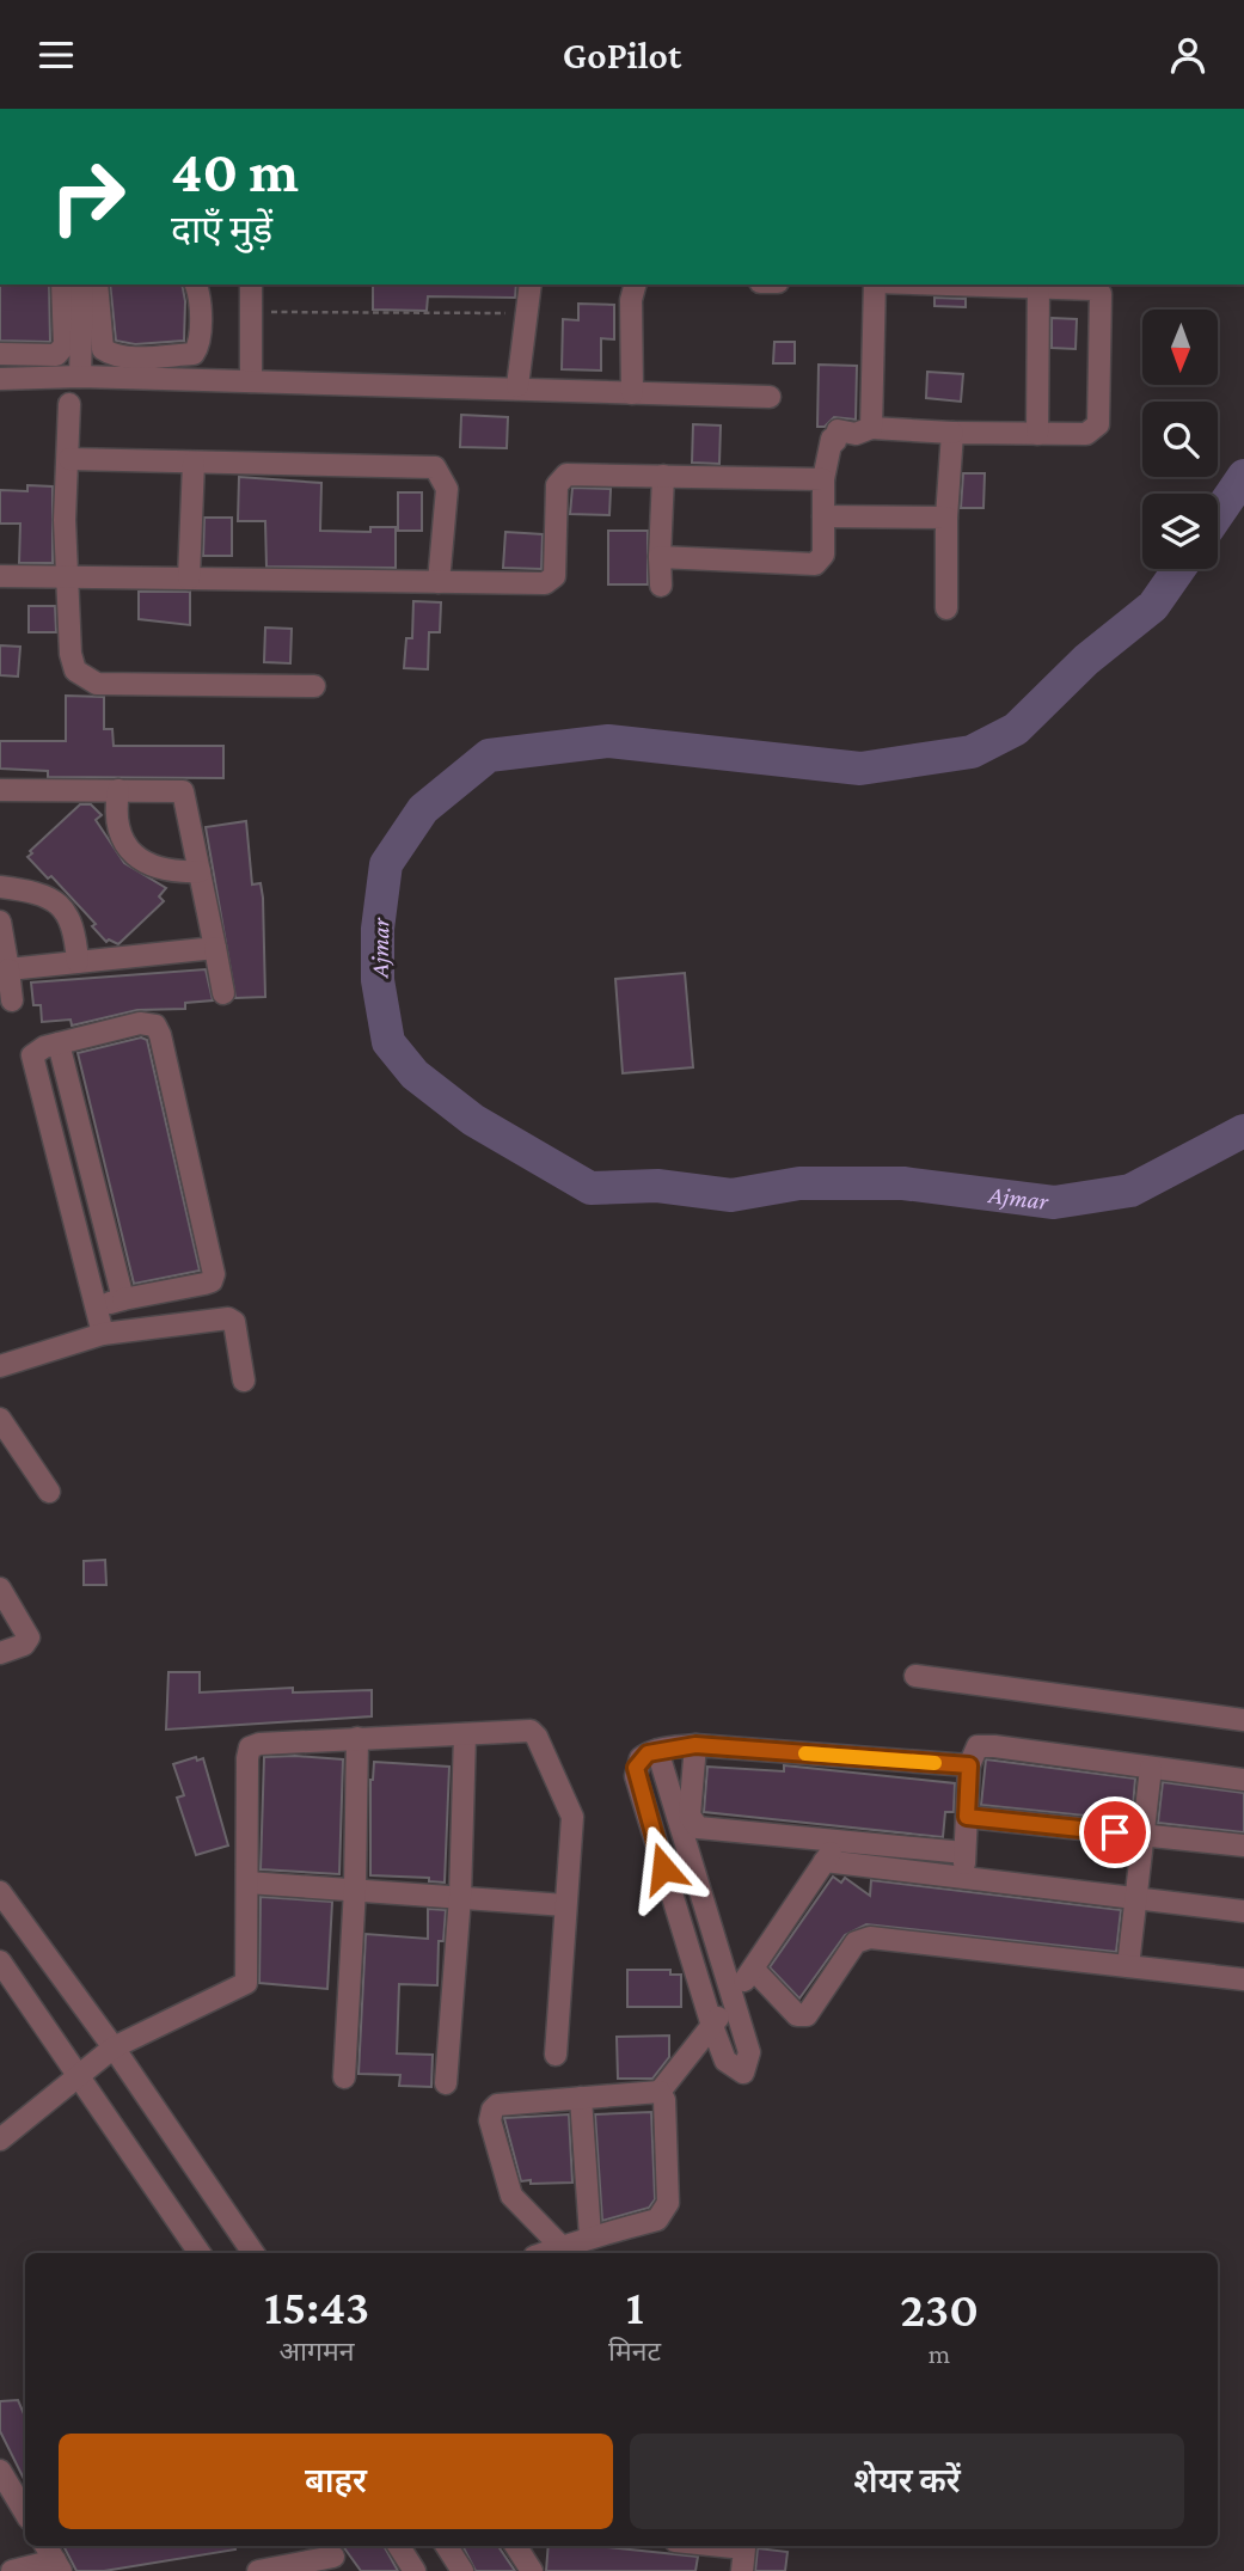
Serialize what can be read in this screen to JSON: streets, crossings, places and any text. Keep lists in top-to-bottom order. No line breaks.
{"water":["Ajmar"],"north":"bottom","page":{"header":"GoPilot","turn":["40 m","दाएँ मुड़ें"],"eta":["15:43","आगमन","1","मिनट","230","m"],"buttons":["बाहर","शेयर करें"]}}
